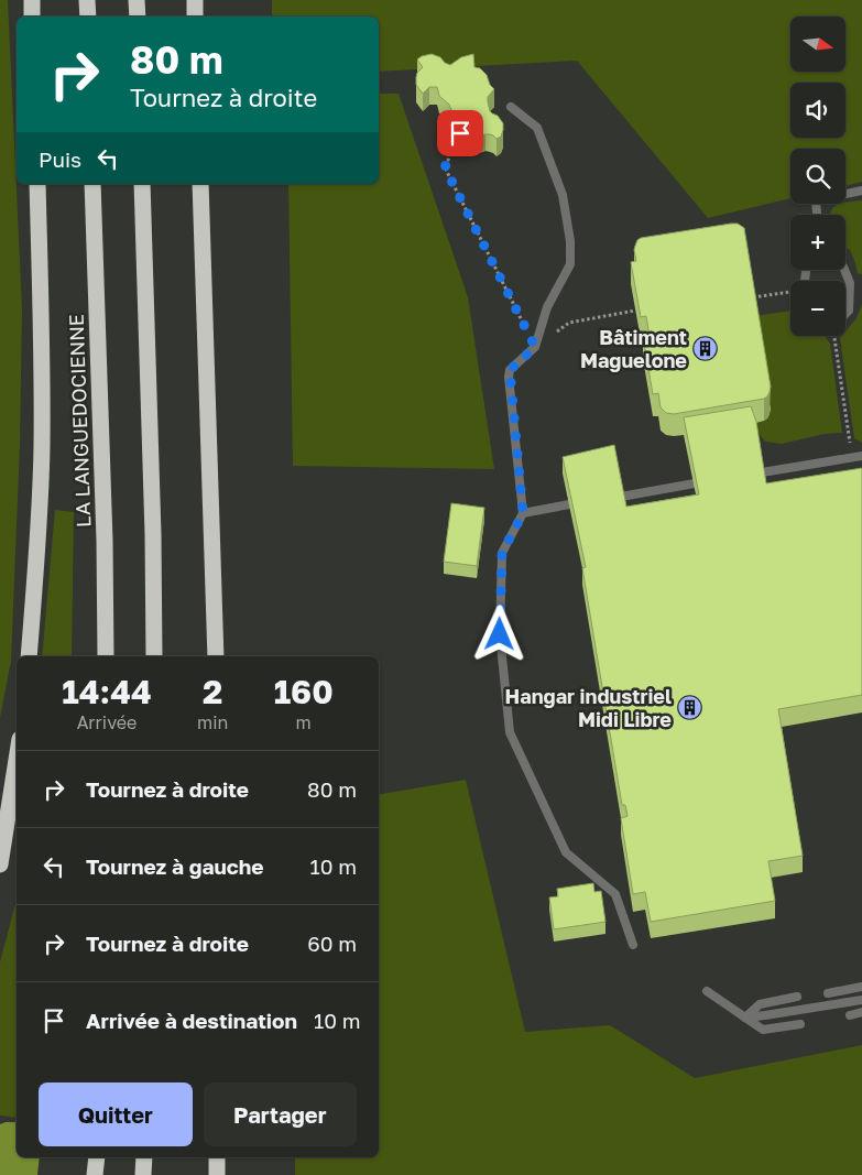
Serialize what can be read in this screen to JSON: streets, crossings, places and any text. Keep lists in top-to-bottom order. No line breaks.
{"streets":{"highway":["LA LANGUEDOCIENNE"]},"places":{"building":["Bâtiment Maguelone","Hangar industriel Midi Libre"]},"north":"right","page":{"map_buttons":["+","−"],"turn":["80 m","Tournez à droite"],"then":"Puis","eta":["14:44","Arrivée","2","min","160","m"],"list":[{"name":"Tournez à droite","value":"80 m"},{"name":"Tournez à gauche","value":"10 m"},{"name":"Tournez à droite","value":"60 m"},{"name":"Arrivée à destination","value":"10 m"}],"buttons":["Quitter","Partager"]}}
